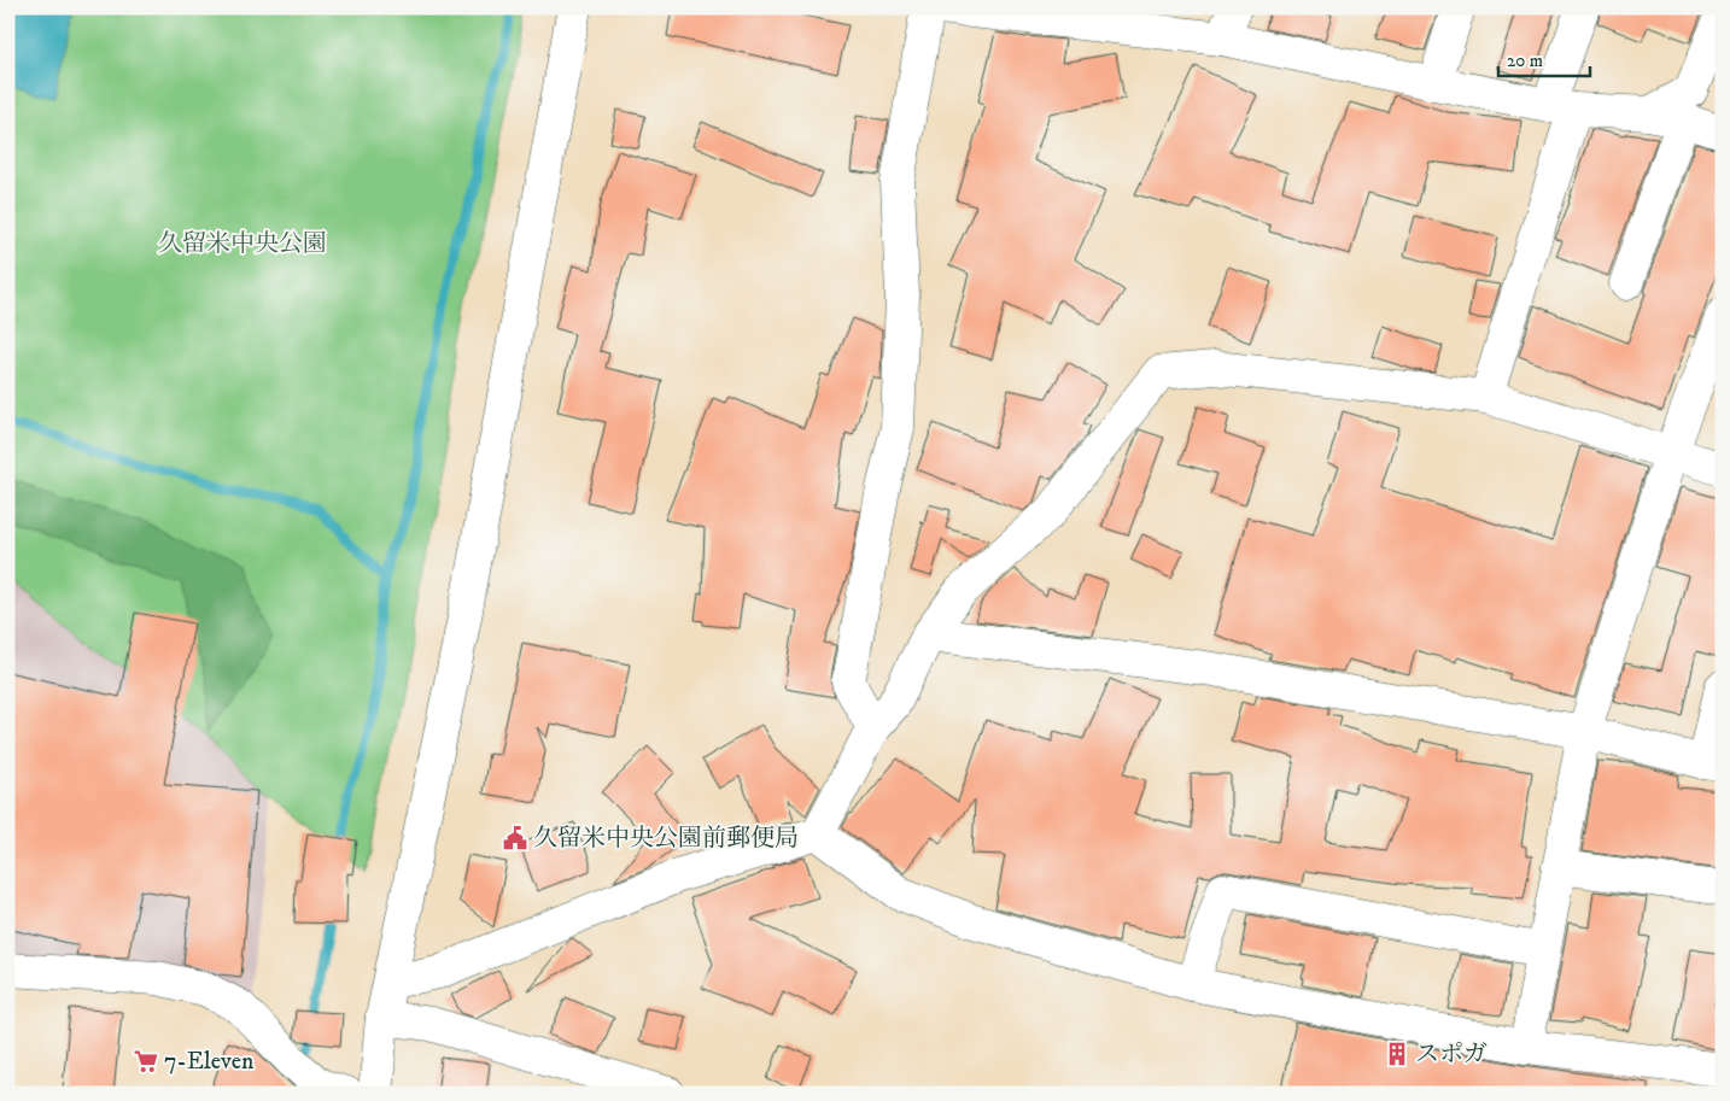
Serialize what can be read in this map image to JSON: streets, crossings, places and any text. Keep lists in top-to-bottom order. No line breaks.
{"parks":["久留米中央公園"],"places":{"public building":["久留米中央公園前郵便局"],"building":["スポガ"],"supermarket":["7-Eleven"]},"scale_bar":"20 m"}
